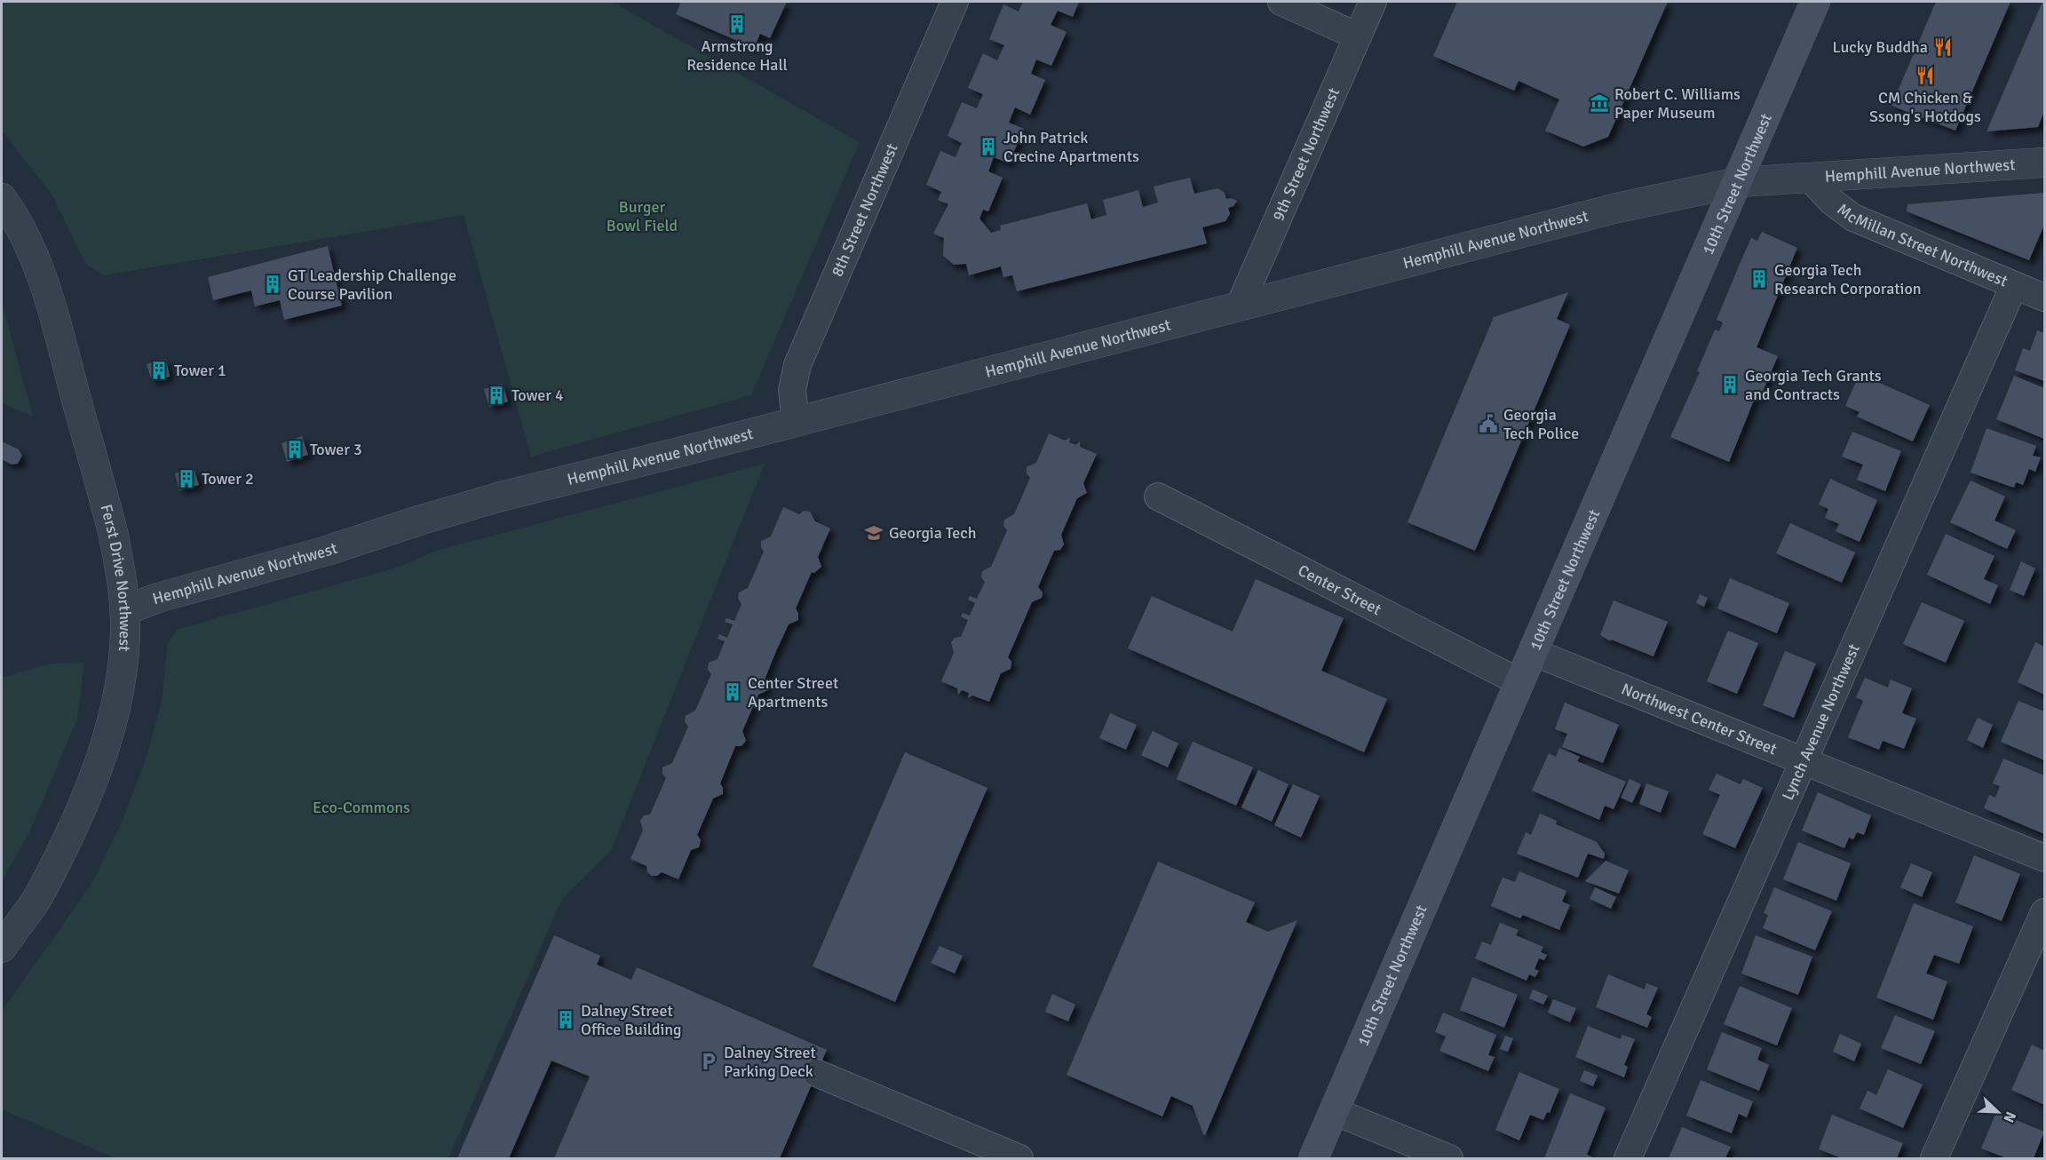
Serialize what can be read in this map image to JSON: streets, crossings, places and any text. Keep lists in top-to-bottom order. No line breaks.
{"streets":{"main road":["10th Street Northwest"],"street":["9th Street Northwest","Hemphill Avenue Northwest","8th Street Northwest","McMillan Street Northwest","Ferst Drive Northwest","Center Street","Northwest Center Street","Lynch Avenue Northwest"]},"crossings":[["9th Street Northwest","Hemphill Avenue Northwest"],["Hemphill Avenue Northwest","10th Street Northwest"],["Hemphill Avenue Northwest","8th Street Northwest"],["Hemphill Avenue Northwest","McMillan Street Northwest"],["Hemphill Avenue Northwest","Ferst Drive Northwest"],["10th Street Northwest","Center Street"],["10th Street Northwest","Northwest Center Street"],["McMillan Street Northwest","Lynch Avenue Northwest"],["Northwest Center Street","Lynch Avenue Northwest"]],"parks":["Burger Bowl Field","Eco-Commons"],"places":{"building":["Armstrong Residence Hall","John Patrick Crecine Apartments","Georgia Tech Research Corporation","GT Leadership Challenge Course Pavilion","Tower 1","Georgia Tech Grants and Contracts","Tower 4","Tower 3","Tower 2","Center Street Apartments","Dalney Street Office Building"],"restaurant":["Lucky Buddha","CM Chicken & Ssong's Hotdogs"],"museum":["Robert C. Williams Paper Museum"],"public building":["Georgia Tech Police"],"school or university":["Georgia Tech"],"parking":["Dalney Street Parking Deck"]},"north":"bottom right"}
